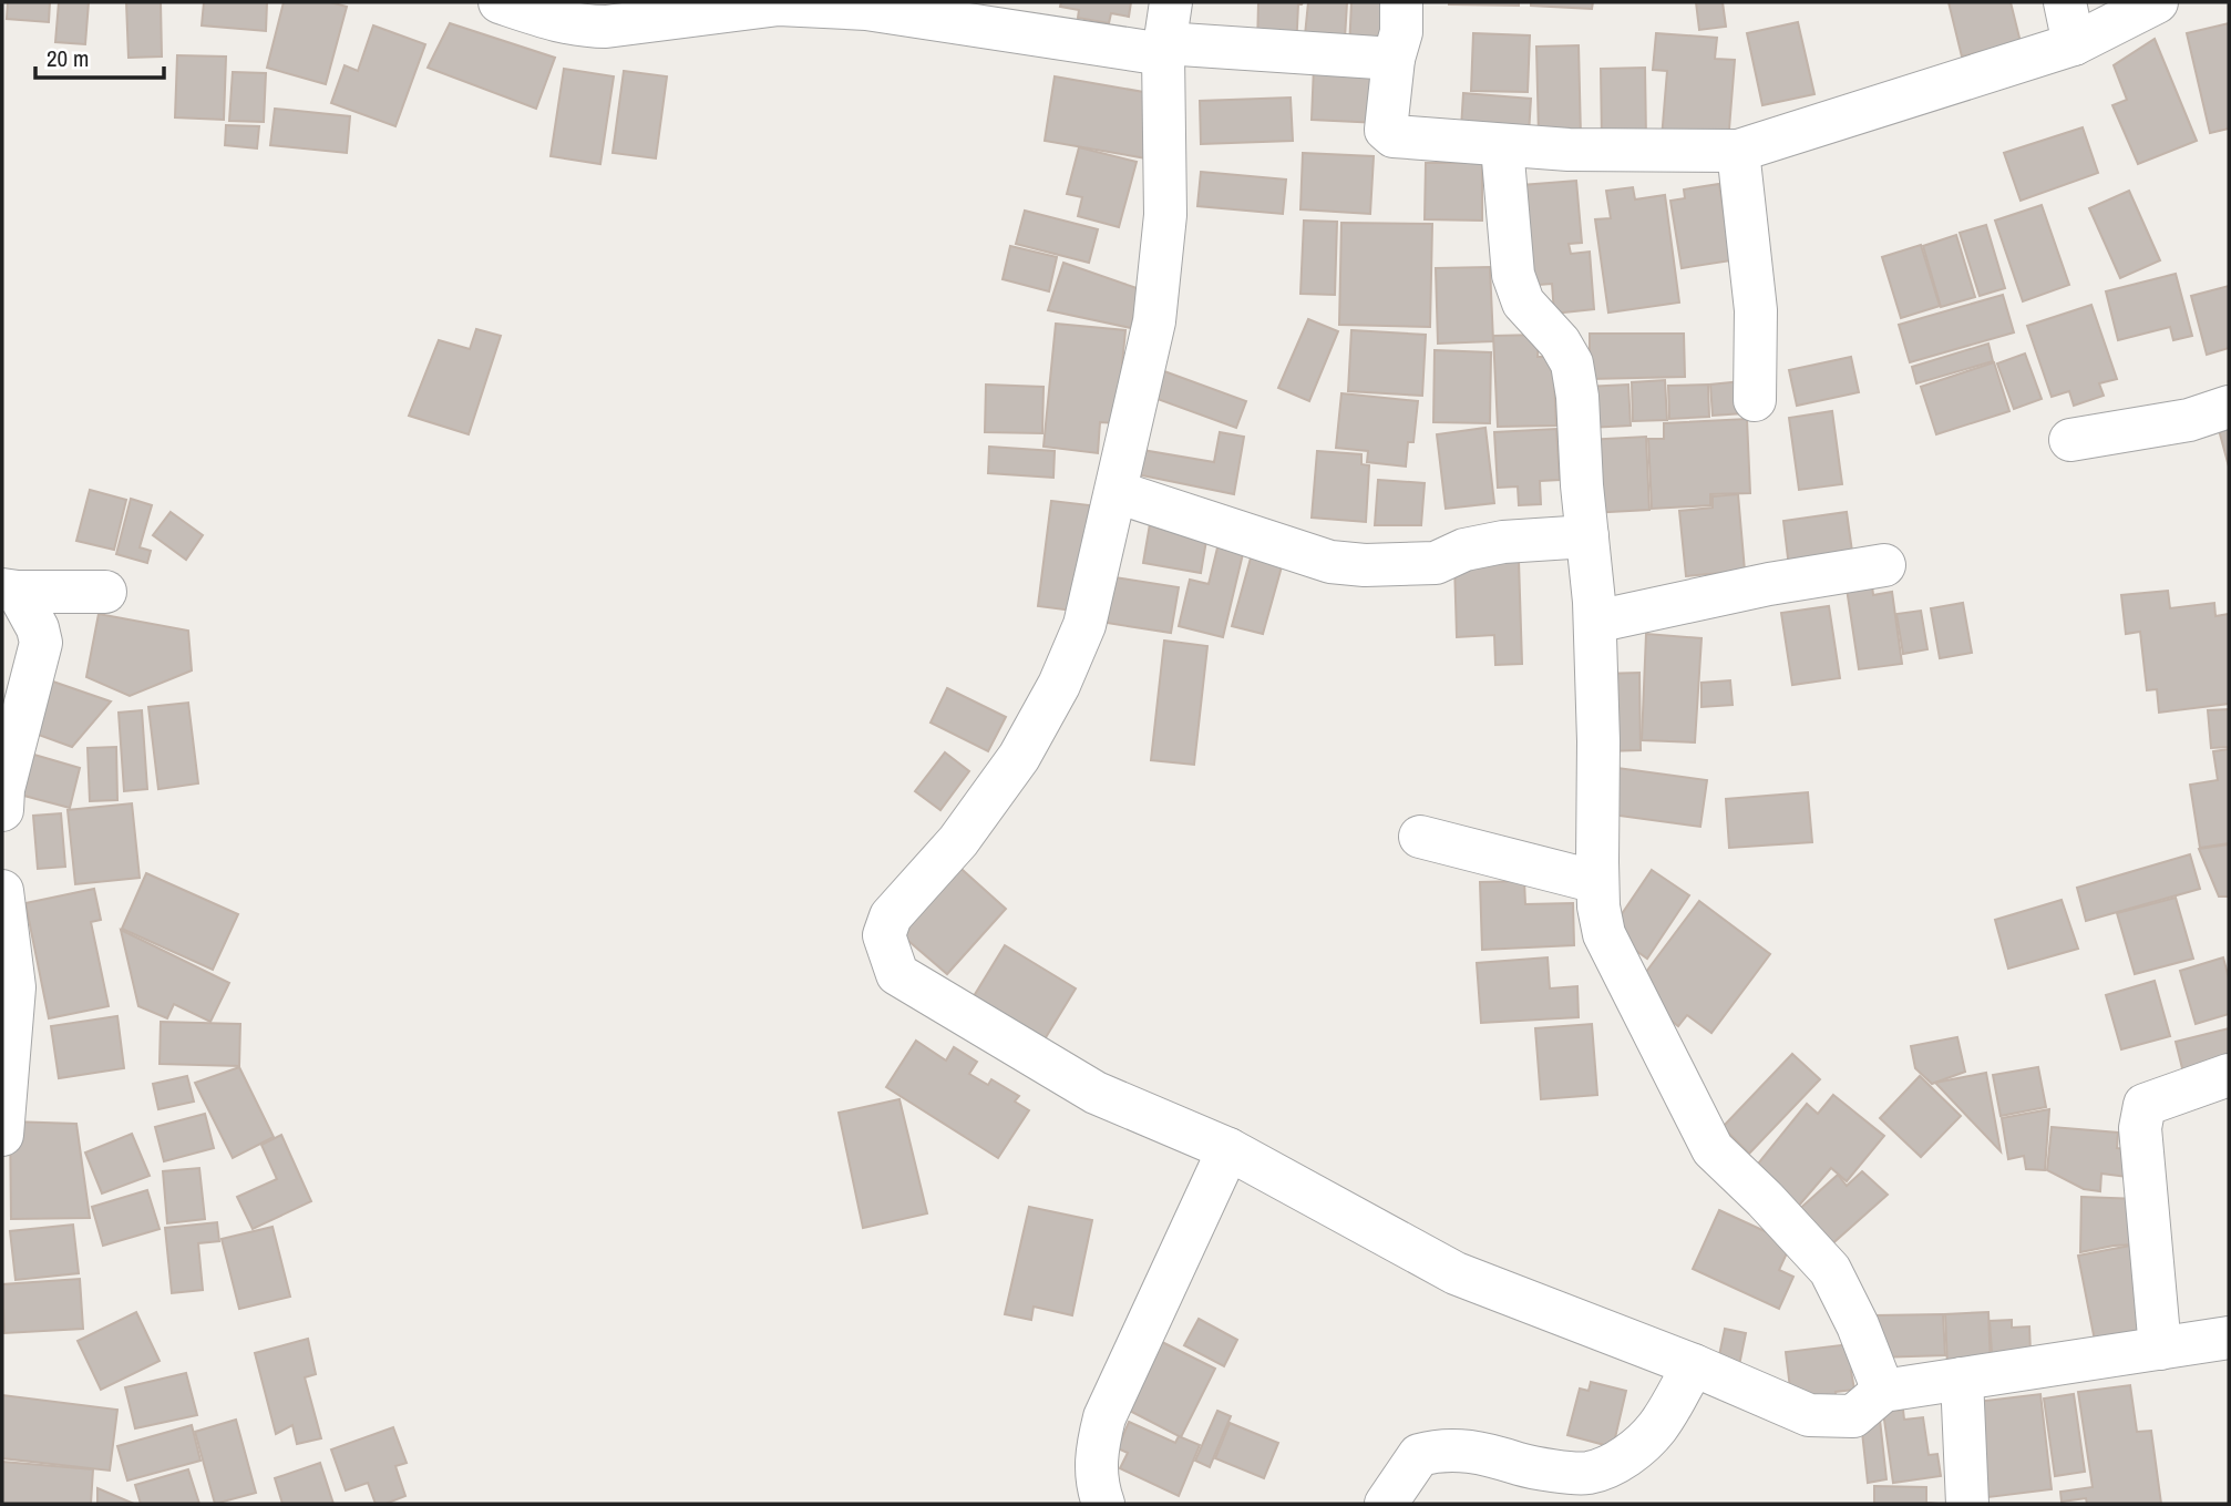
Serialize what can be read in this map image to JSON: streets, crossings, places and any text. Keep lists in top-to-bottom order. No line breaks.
{"scale_bar":"20 m"}
